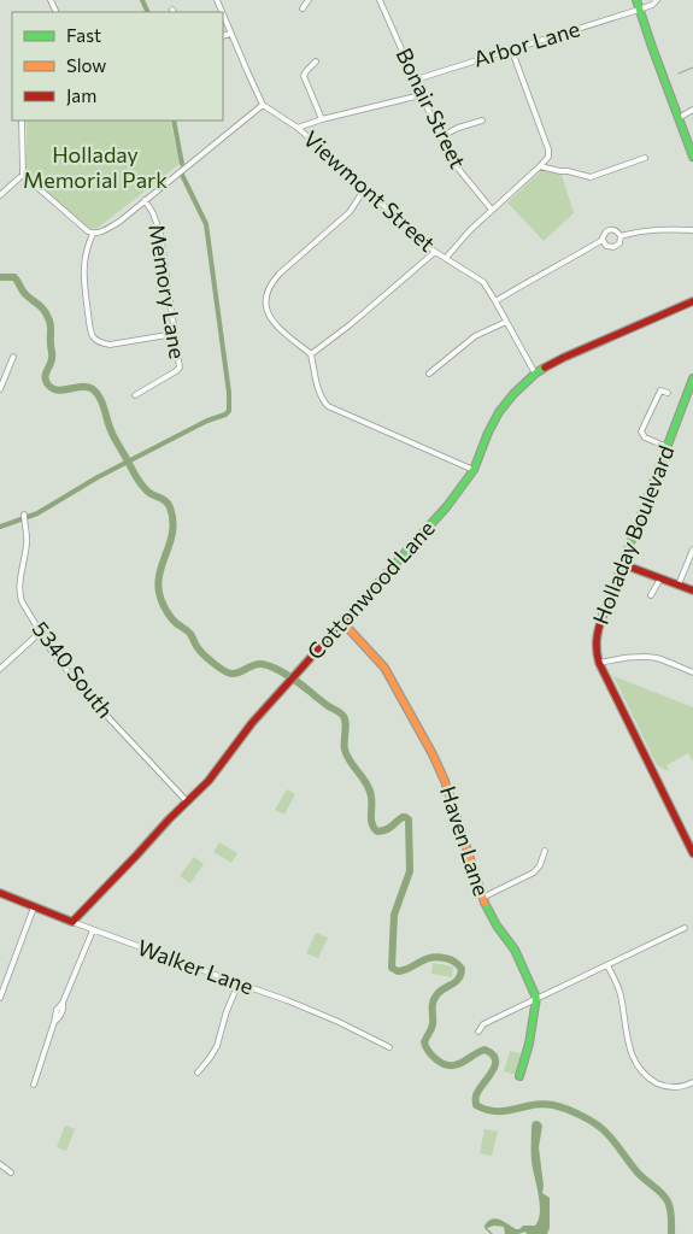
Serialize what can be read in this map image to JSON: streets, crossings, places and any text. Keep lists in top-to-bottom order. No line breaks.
{"streets":{"street":["Arbor Lane","Bonair Street","Viewmont Street","Memory Lane","Holladay Boulevard","Cottonwood Lane","5340 South","Haven Lane","Walker Lane"]},"crossings":[["Arbor Lane","Bonair Street"],["Viewmont Street","Cottonwood Lane"],["Cottonwood Lane","5340 South"],["Cottonwood Lane","Haven Lane"],["Cottonwood Lane","Walker Lane"]],"parks":["Holladay Memorial Park"],"legend":["Fast","Slow","Jam"]}
